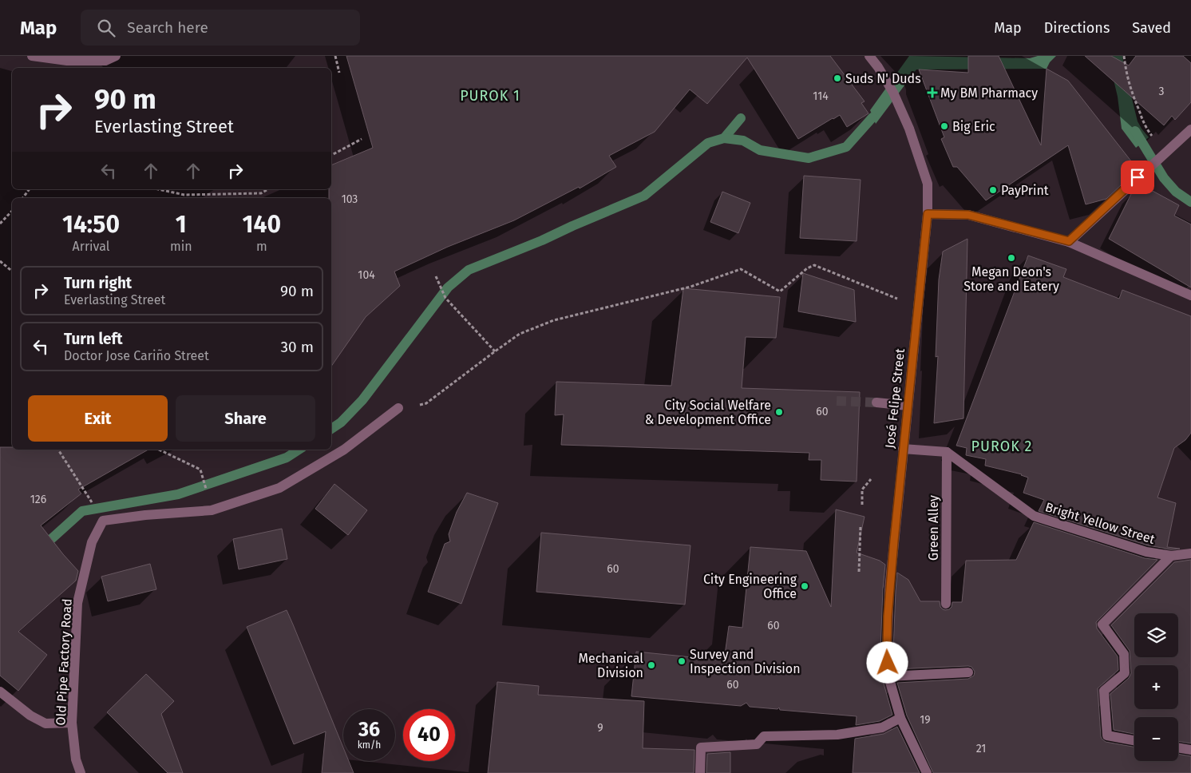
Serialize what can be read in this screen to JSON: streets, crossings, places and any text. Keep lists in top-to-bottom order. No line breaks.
{"streets":{"street":["José Felipe Street","Bright Yellow Street","Green Alley","Old Pipe Factory Road"]},"crossings":[["Bright Yellow Street","Green Alley"]],"districts":["PUROK 1","PUROK 2"],"places":{"other":["Suds N' Duds","Big Eric","PayPrint","Megan Deon's Store and Eatery","City Social Welfare & Development Office","City Engineering Office","Survey and Inspection Division","Mechanical Division"],"health":["My BM Pharmacy"]},"house_numbers":["3","114","103","104","60","126","60","60","60","19","9","21"],"page":{"header":"Map","search":"Search here","nav":["Map","Directions","Saved"],"turn":["90 m","Everlasting Street"],"eta":["14:50","Arrival","1","min","140","m"],"list":[{"name":"Turn right","note":"Everlasting Street","value":"90 m"},{"name":"Turn left","note":"Doctor Jose Cariño Street","value":"30 m"}],"buttons":["Exit","Share"],"map_buttons":["+","−"],"speed":"36 km/h","limit":"40"}}
